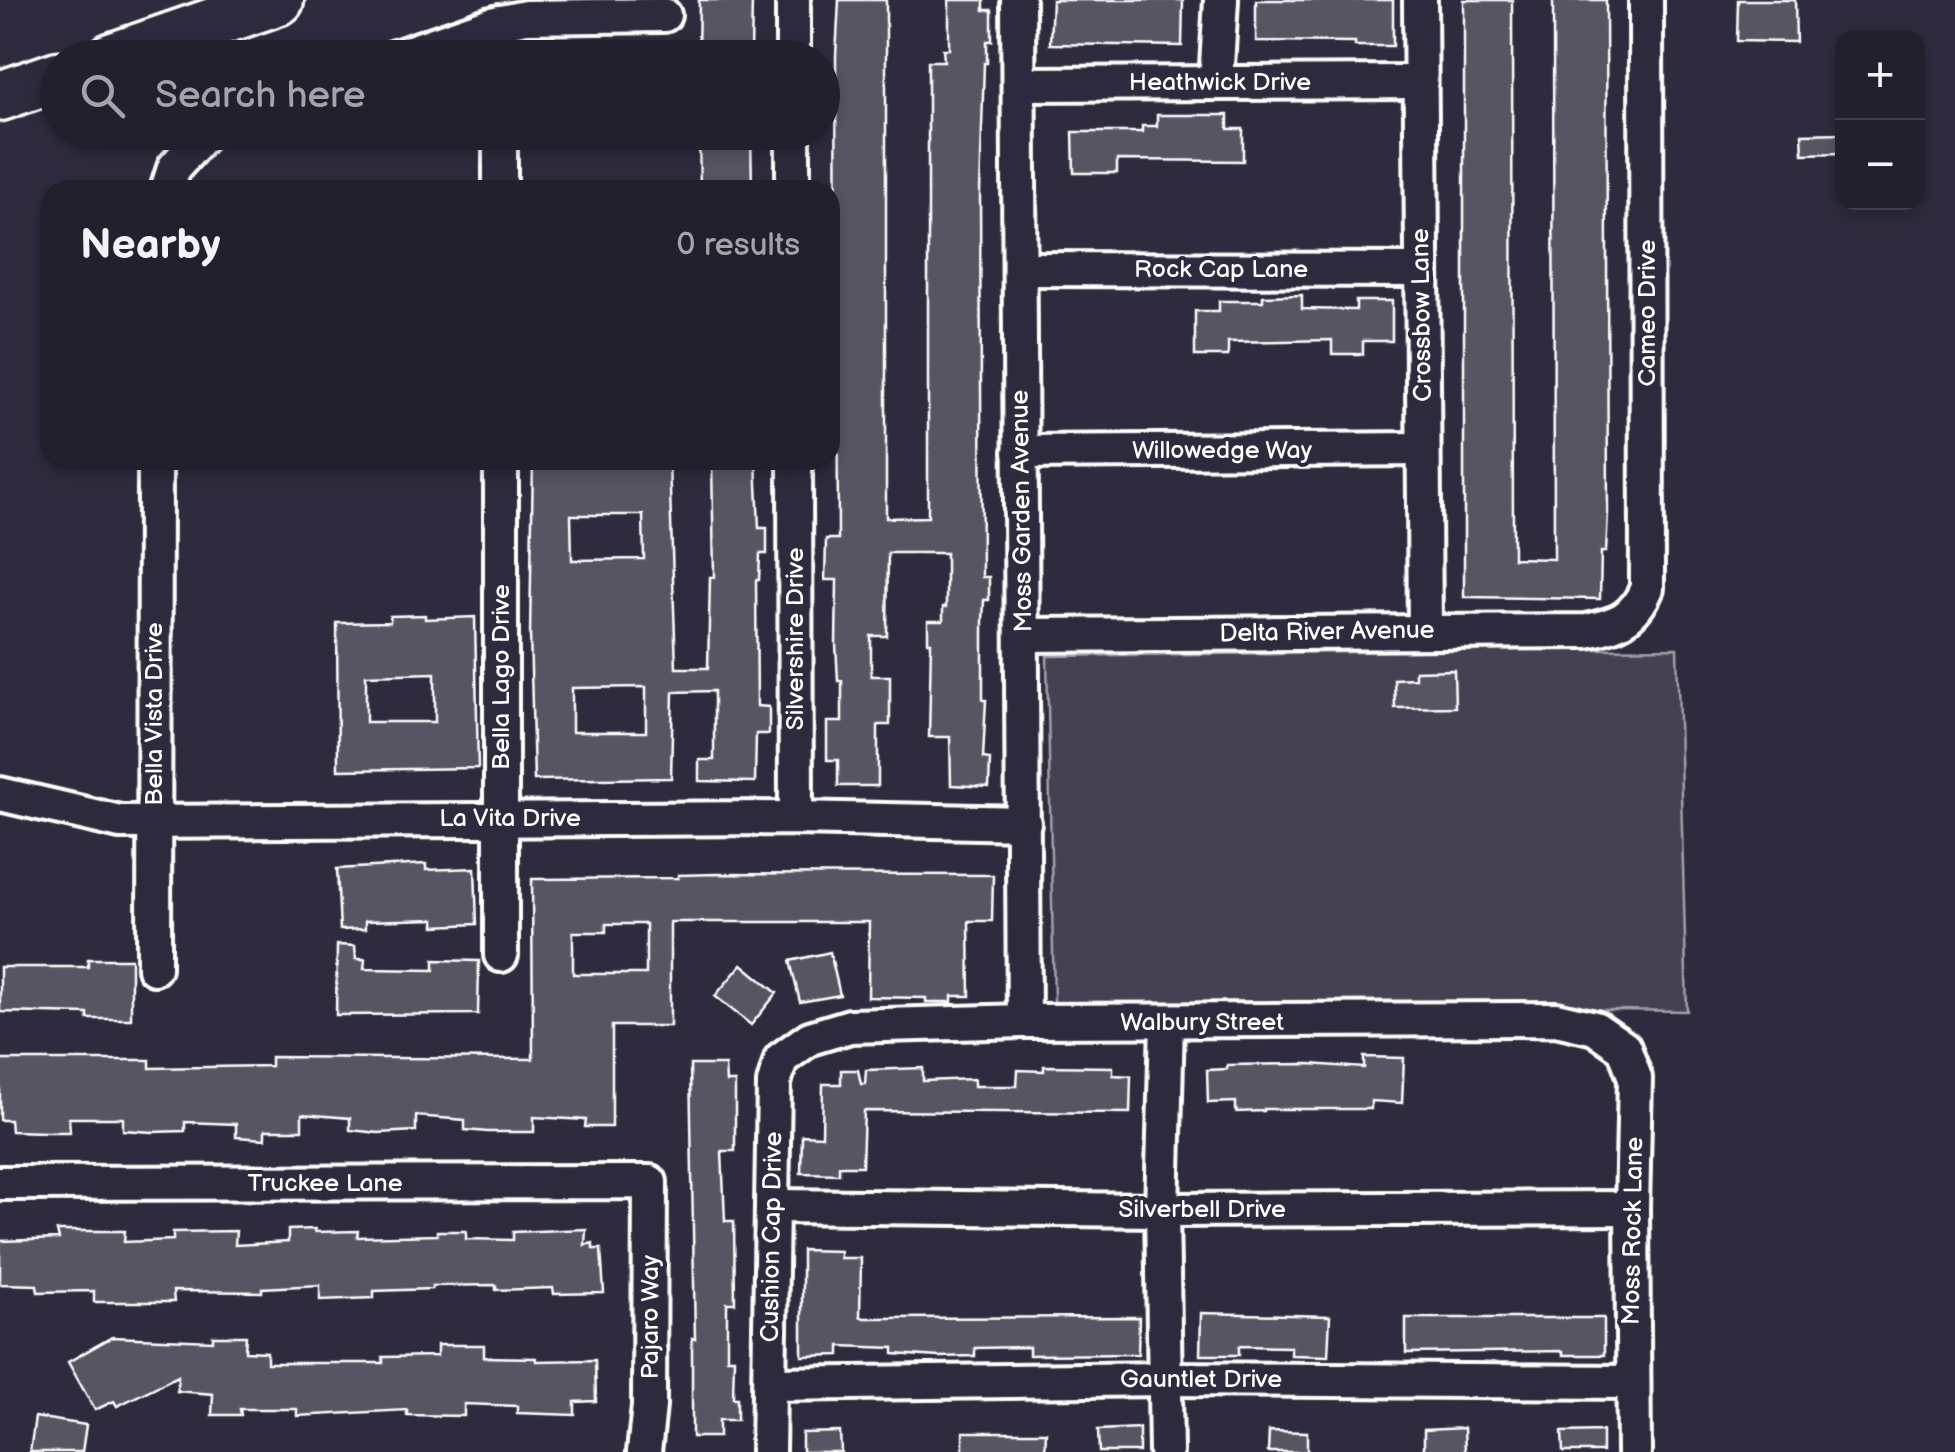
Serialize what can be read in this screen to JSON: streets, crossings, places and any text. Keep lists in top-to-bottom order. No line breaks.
{"streets":{"street":["Heathwick Drive","Rock Cap Lane","Cameo Drive","Crossbow Lane","Willowedge Way","Moss Garden Avenue","Delta River Avenue","Silvershire Drive","Bella Lago Drive","Bella Vista Drive","La Vita Drive","Walbury Street","Truckee Lane","Silverbell Drive","Moss Rock Lane","Cushion Cap Drive","Pajaro Way","Gauntlet Drive"]},"crossings":[["Heathwick Drive","Crossbow Lane"],["Heathwick Drive","Moss Garden Avenue"],["Rock Cap Lane","Crossbow Lane"],["Rock Cap Lane","Moss Garden Avenue"],["Cameo Drive","Delta River Avenue"],["Crossbow Lane","Willowedge Way"],["Crossbow Lane","Delta River Avenue"],["Willowedge Way","Moss Garden Avenue"],["Moss Garden Avenue","Delta River Avenue"],["Moss Garden Avenue","La Vita Drive"],["Moss Garden Avenue","Walbury Street"],["Silvershire Drive","La Vita Drive"],["Bella Lago Drive","La Vita Drive"],["Bella Vista Drive","La Vita Drive"],["Walbury Street","Moss Rock Lane"],["Walbury Street","Cushion Cap Drive"],["Truckee Lane","Pajaro Way"],["Silverbell Drive","Moss Rock Lane"],["Silverbell Drive","Cushion Cap Drive"],["Moss Rock Lane","Gauntlet Drive"],["Cushion Cap Drive","Gauntlet Drive"]],"page":{"map_buttons":["+","−"],"search":"Search here","heading":["Nearby","0 results"]}}
